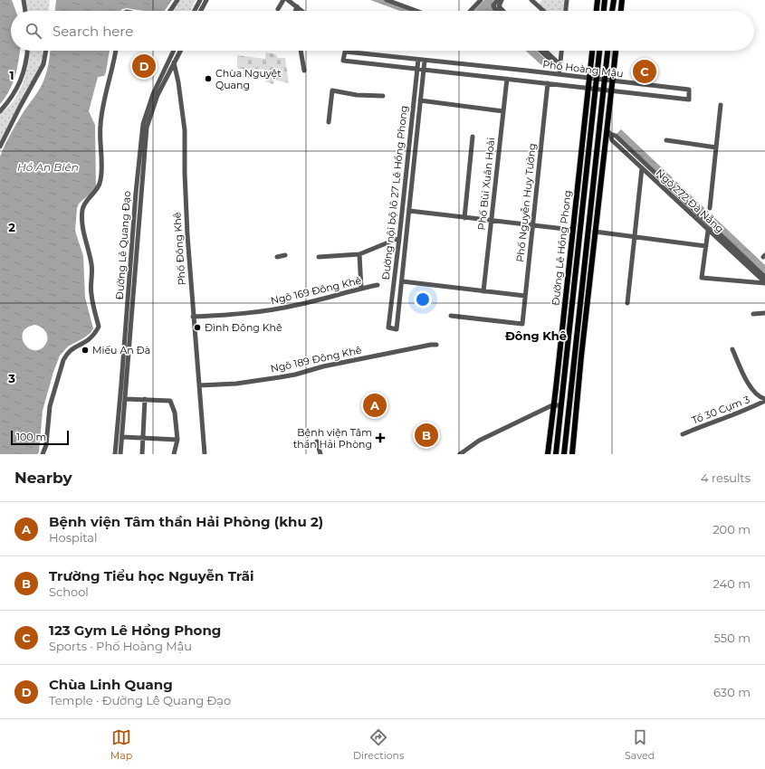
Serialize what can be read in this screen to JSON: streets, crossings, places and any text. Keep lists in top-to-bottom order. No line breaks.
{"streets":{"main road":["Đường Lê Hồng Phong"],"street":["Phố Hoàng Mậu","Phố Bùi Xuân Hoài","Đường nội bộ lô 27 Lê Hồng Phong","Ngõ 272 Đà Nẵng","Phố Nguyễn Huy Tưởng","Đường Lê Quang Đạo","Phố Đông Khê","Ngõ 169 Đông Khê","Ngõ 189 Đông Khê","Tổ 30 Cụm 3"]},"crossings":[["Phố Hoàng Mậu","Phố Bùi Xuân Hoài"],["Phố Hoàng Mậu","Đường nội bộ lô 27 Lê Hồng Phong"],["Phố Hoàng Mậu","Phố Nguyễn Huy Tưởng"],["Phố Hoàng Mậu","Đường Lê Hồng Phong"],["Đường Lê Quang Đạo","Phố Đông Khê"],["Phố Đông Khê","Ngõ 169 Đông Khê"],["Phố Đông Khê","Ngõ 189 Đông Khê"]],"districts":["Đông Khê"],"water":["Hồ An Biên"],"places":{"other":["Chùa Nguyệt Quang","Đình Đông Khê","Miếu An Đà"],"health":["Bệnh viện Tâm thần Hải Phòng"]},"scale_bar":"100 m","page":{"search":"Search here","pins":["D","C","A","B"],"scale":"100 m","heading":["Nearby","4 results"],"list":[{"mark":"A","name":"Bệnh viện Tâm thần Hải Phòng (khu 2)","note":"Hospital","value":"200 m"},{"mark":"B","name":"Trường Tiểu học Nguyễn Trãi","note":"School","value":"240 m"},{"mark":"C","name":"123 Gym Lê Hồng Phong","note":"Sports · Phố Hoàng Mậu","value":"550 m"},{"mark":"D","name":"Chùa Linh Quang","note":"Temple · Đường Lê Quang Đạo","value":"630 m"}],"nav":["Map","Directions","Saved"]},"grid":{"rows":["1","2","3"]}}
